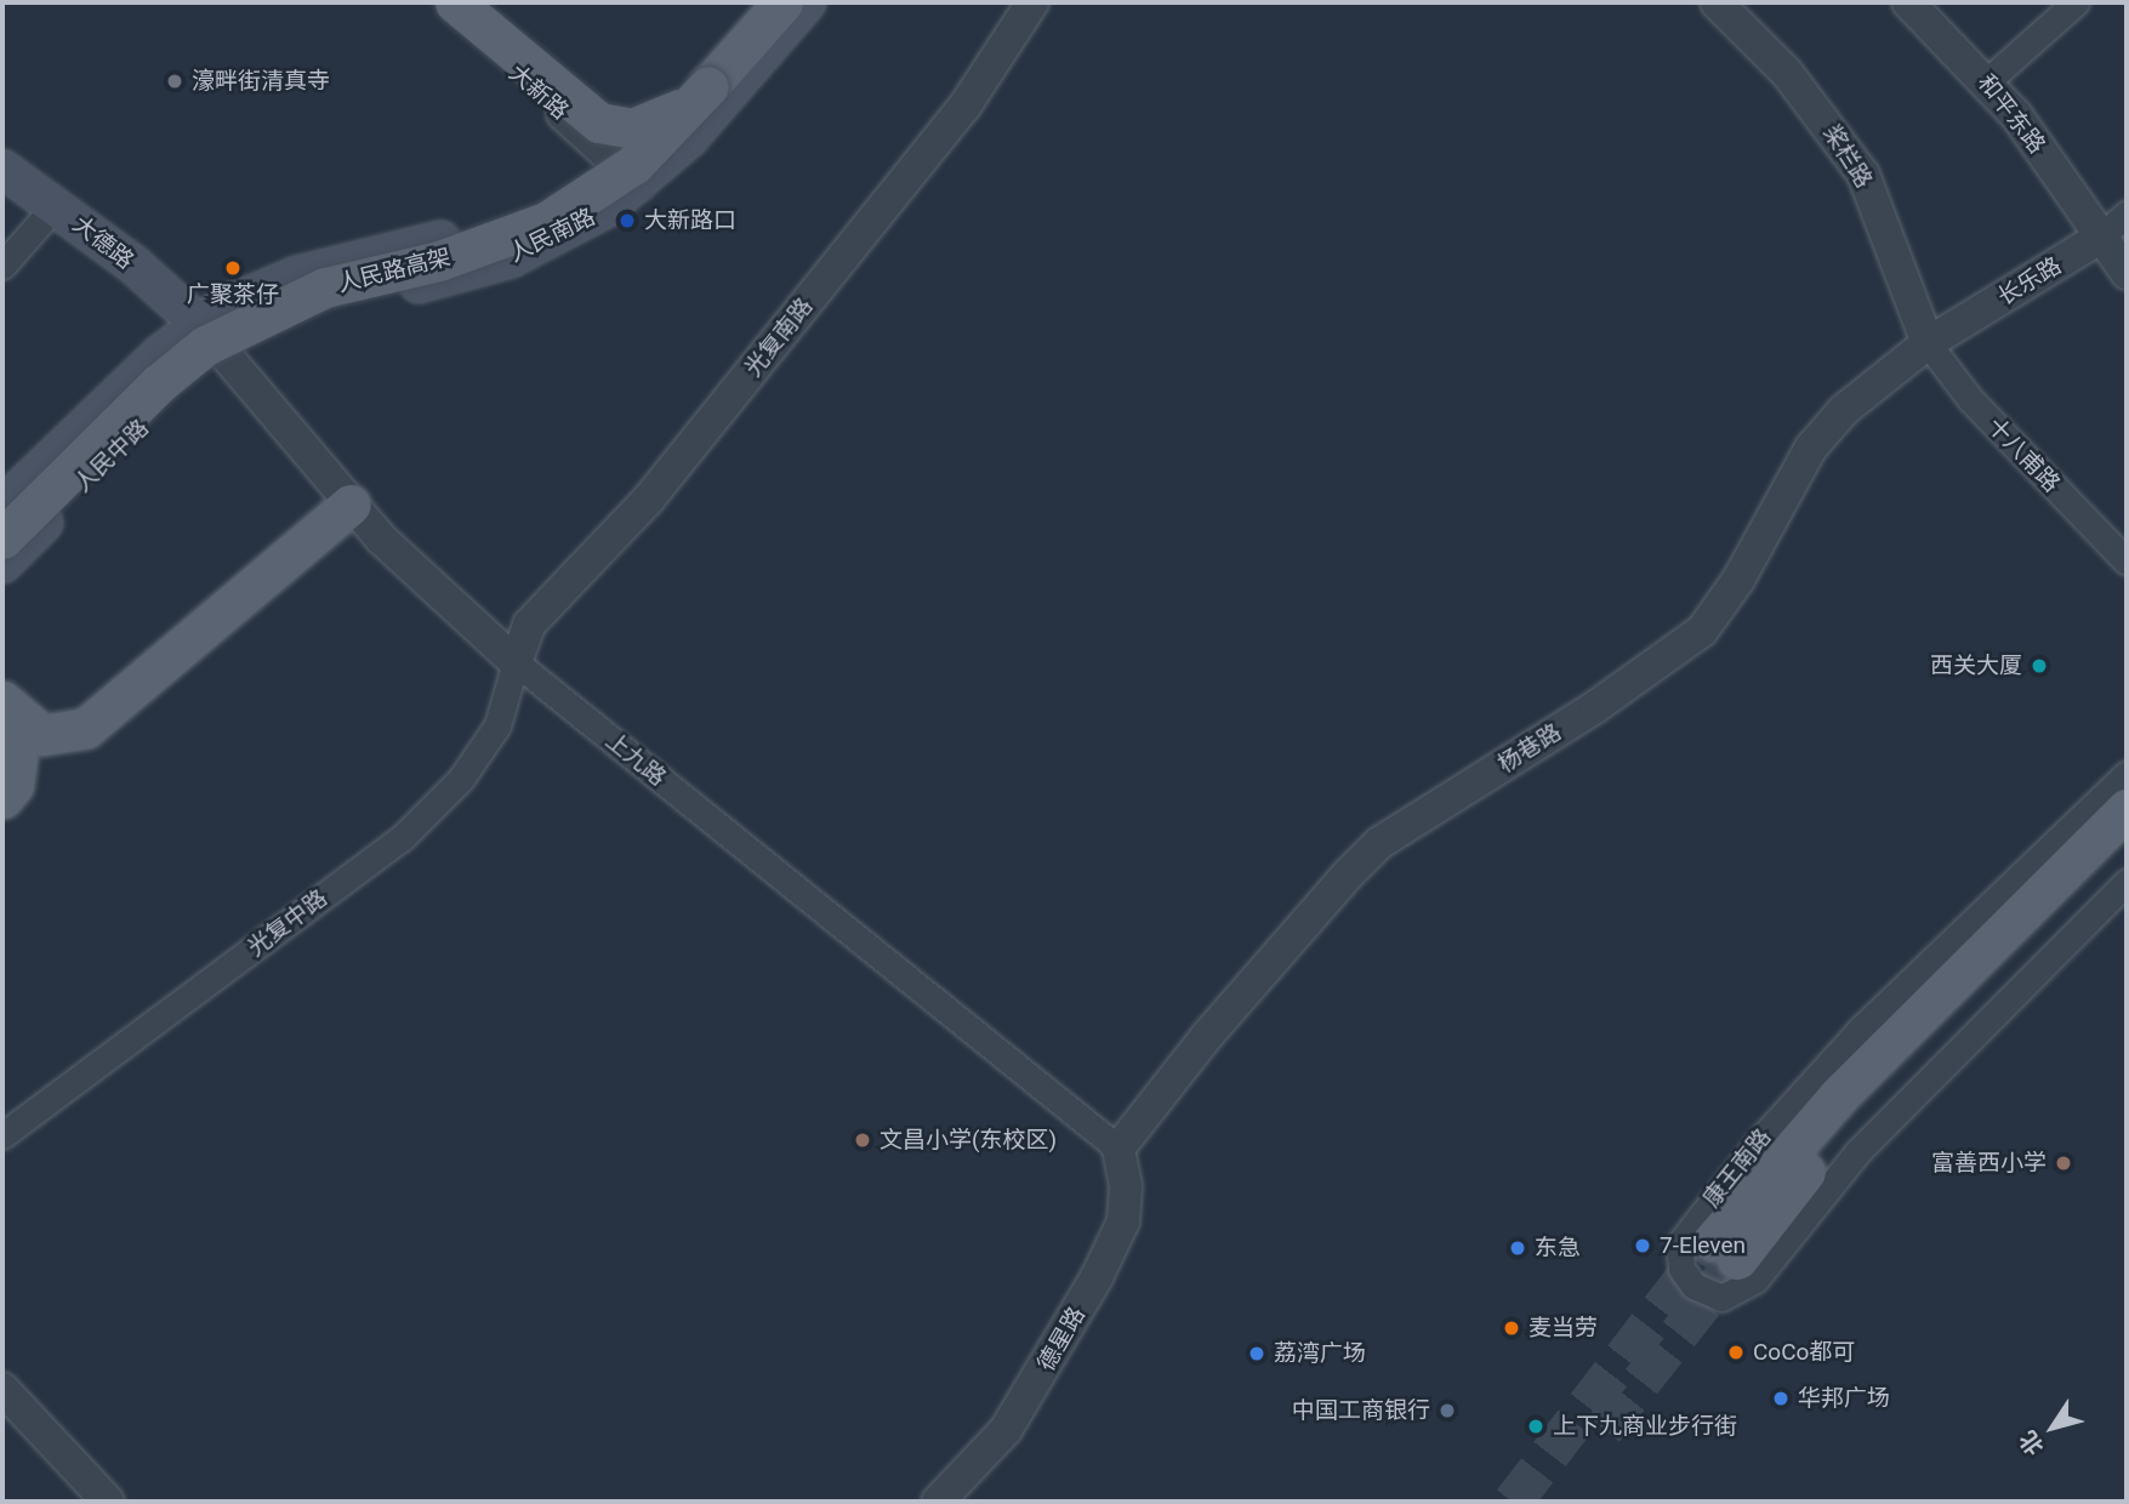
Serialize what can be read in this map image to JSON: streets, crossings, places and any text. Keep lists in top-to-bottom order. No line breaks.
{"streets":{"main road":["人民南路","大德路","人民路高架","人民中路","康王南路"],"street":["大新路","和平东路","桨栏路","长乐路","光复南路","十八甫路","杨巷路","上九路","光复中路","德星路"]},"crossings":[["大新路","人民南路"],["和平东路","长乐路"],["桨栏路","长乐路"],["桨栏路","十八甫路"],["桨栏路","杨巷路"],["人民南路","大德路"],["人民南路","人民中路"],["人民南路","上九路"],["大德路","人民中路"],["大德路","上九路"],["长乐路","十八甫路"],["长乐路","杨巷路"],["光复南路","上九路"],["光复南路","光复中路"],["十八甫路","杨巷路"],["人民中路","上九路"],["杨巷路","上九路"],["杨巷路","德星路"],["上九路","光复中路"],["上九路","德星路"]],"places":["濠畔街清真寺","大新路口","广聚茶仔","西关大厦","文昌小学(东校区)","富善西小学","7-Eleven","东急","麦当劳","CoCo都可","荔湾广场","华邦广场","中国工商银行","上下九商业步行街"],"north":"bottom left"}
